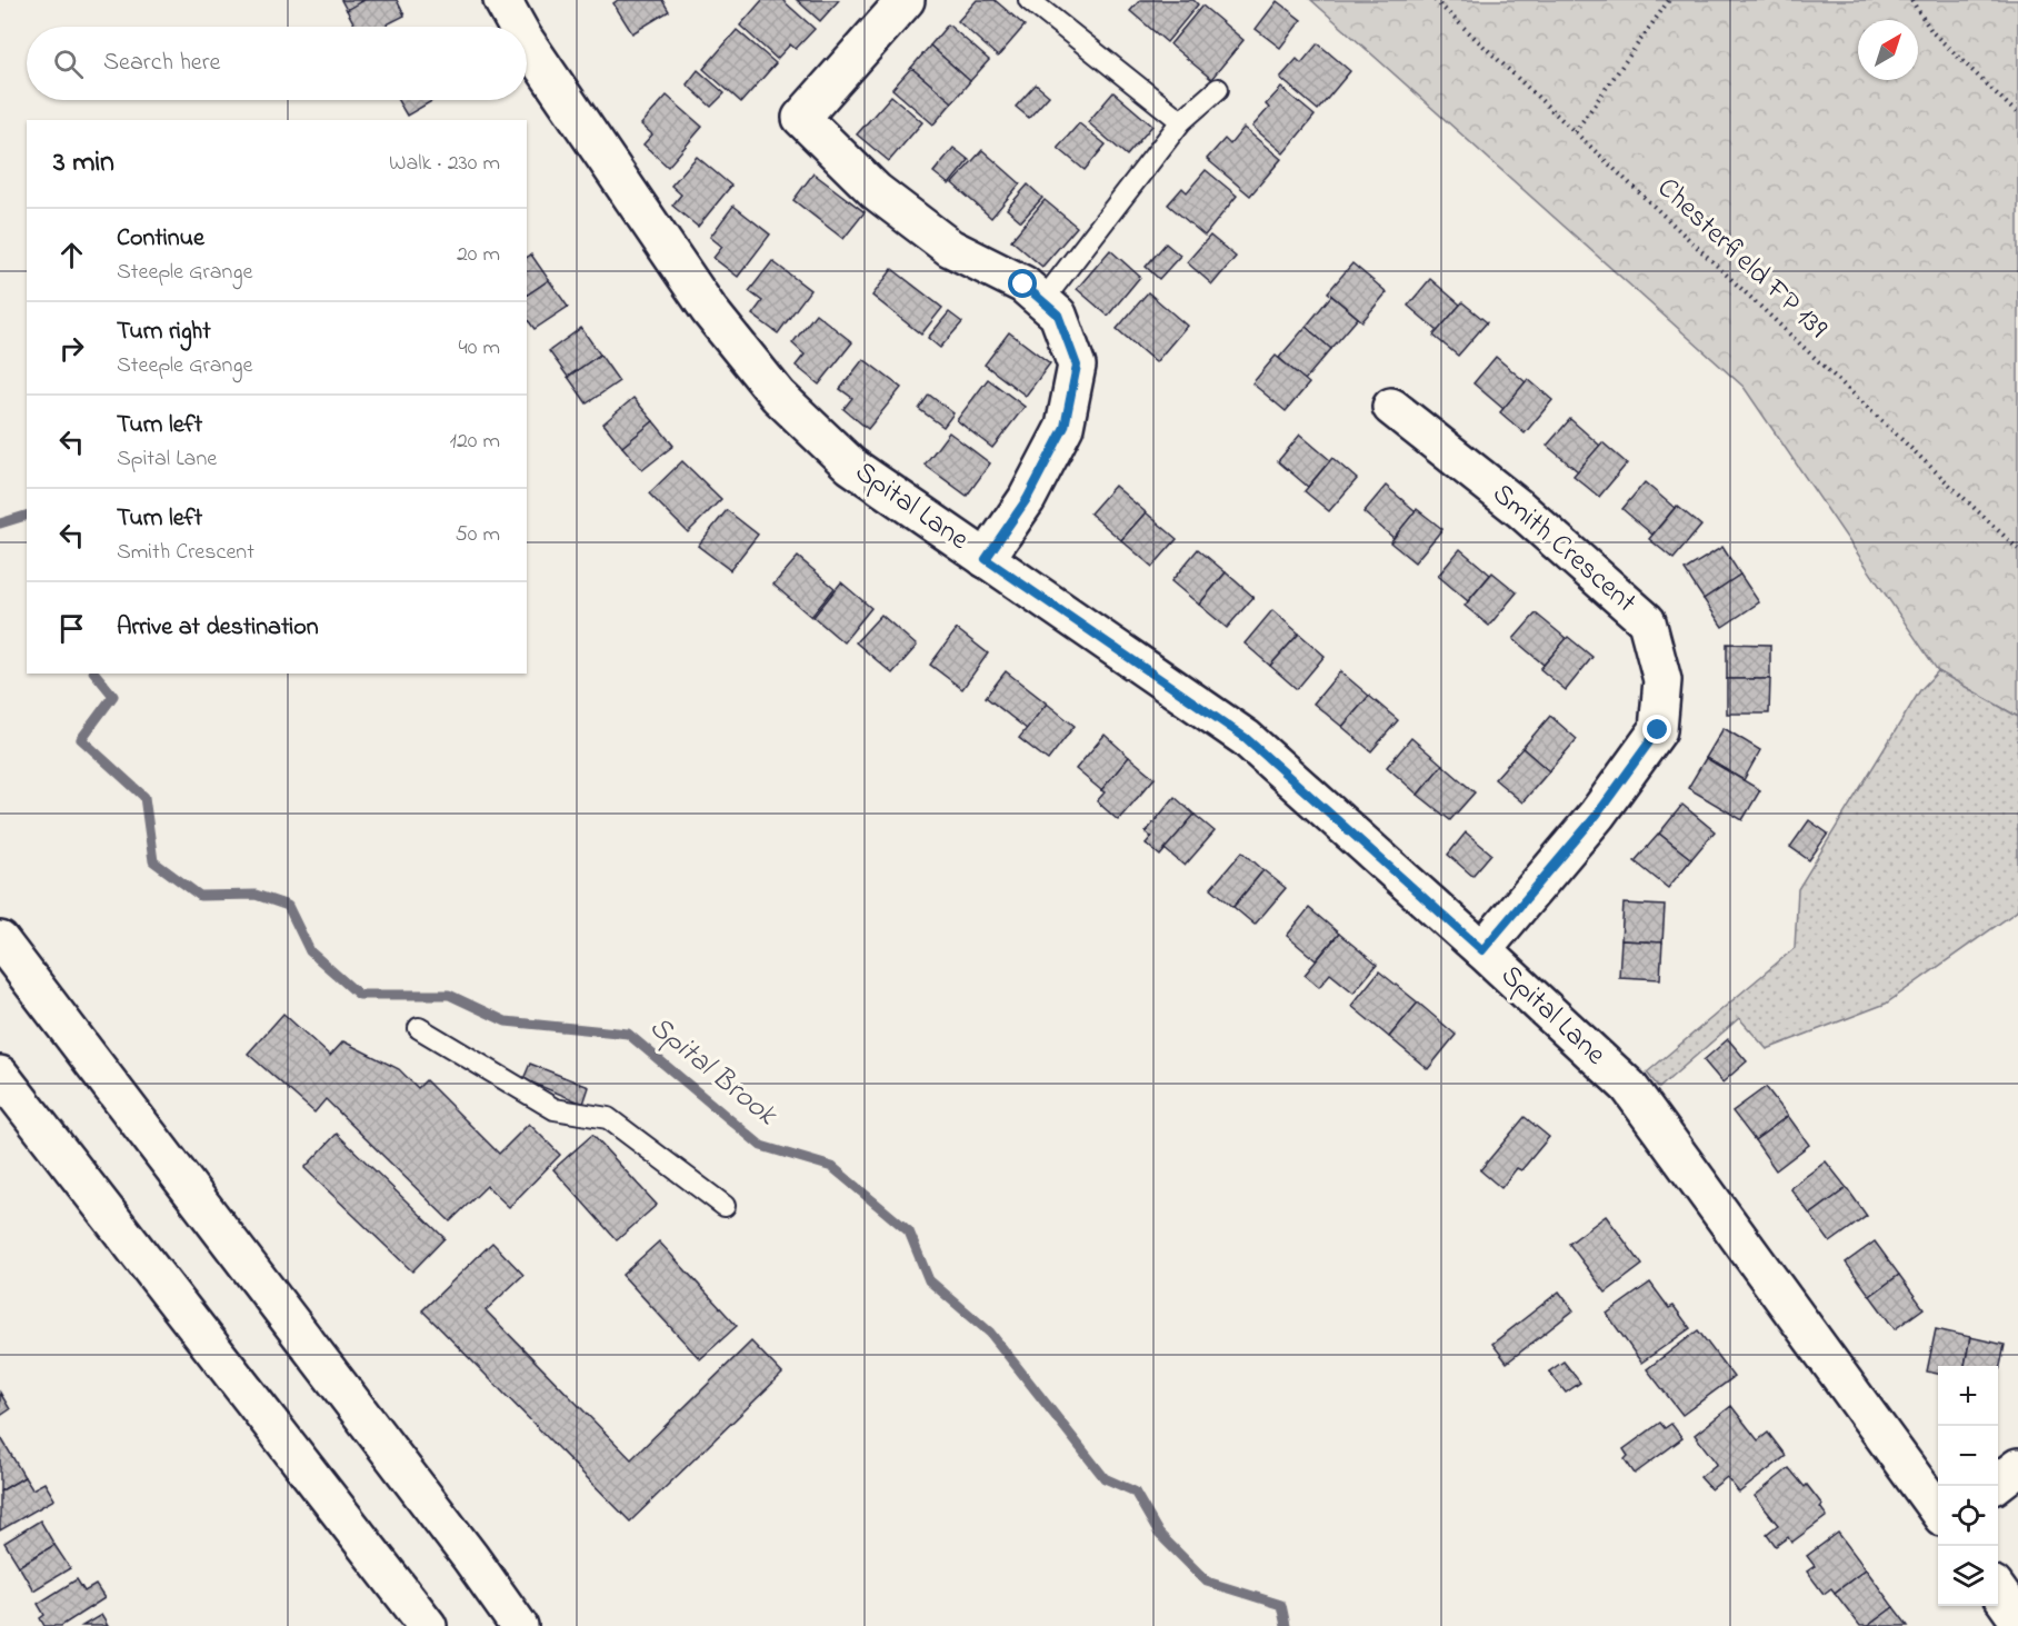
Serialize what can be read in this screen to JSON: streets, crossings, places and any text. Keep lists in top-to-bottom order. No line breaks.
{"streets":{"main road":["Spital Lane","Smith Crescent"],"path":["Chesterfield FP 139"]},"crossings":[["Spital Lane","Smith Crescent"]],"water":["Spital Brook"],"north":"top right","page":{"search":"Search here","heading":["3 min","Walk · 230 m"],"list":[["Continue","Steeple Grange","20 m"],["Turn right","Steeple Grange","40 m"],["Turn left","Spital Lane","120 m"],["Turn left","Smith Crescent","50 m"],"Arrive at destination"],"map_buttons":["+","−"]}}
